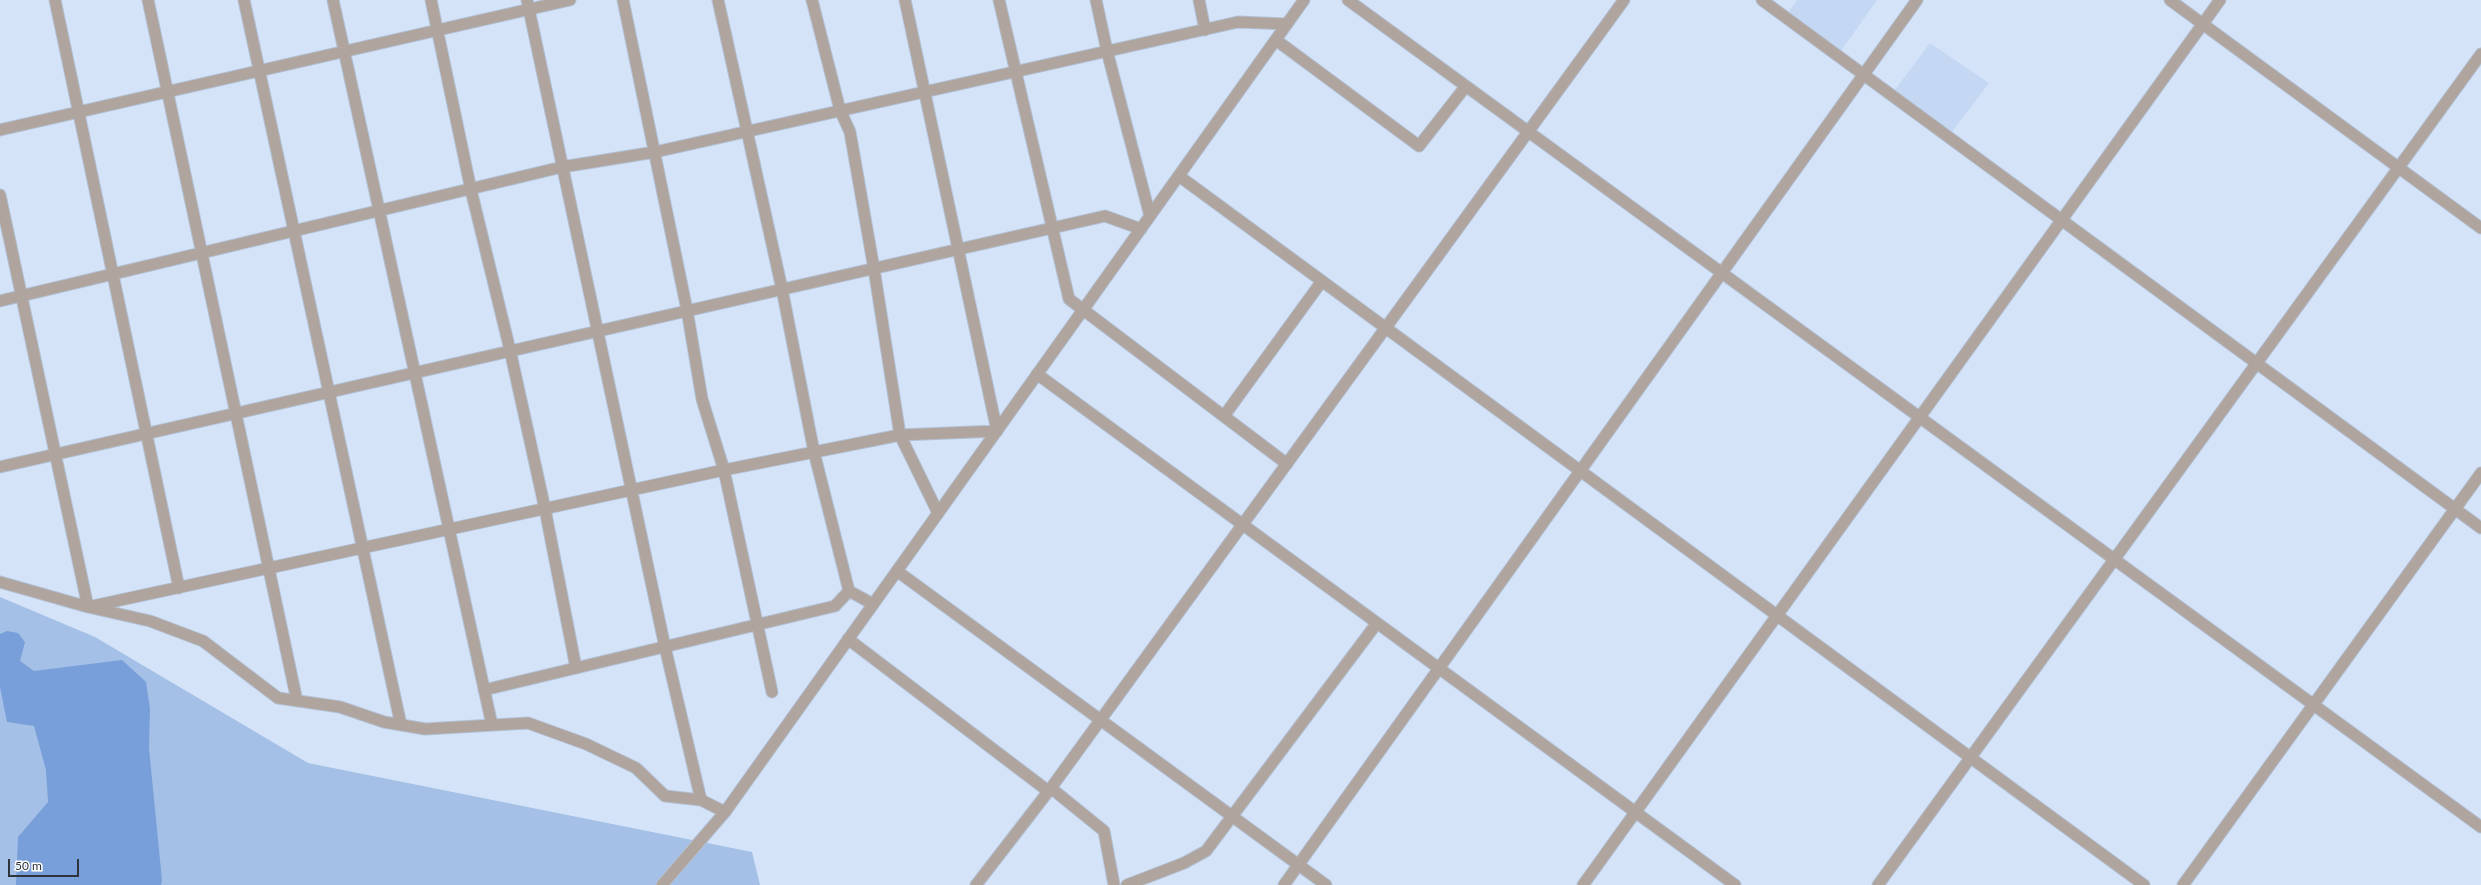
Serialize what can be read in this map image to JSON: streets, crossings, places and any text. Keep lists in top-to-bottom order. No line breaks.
{"scale_bar":"50 m"}
